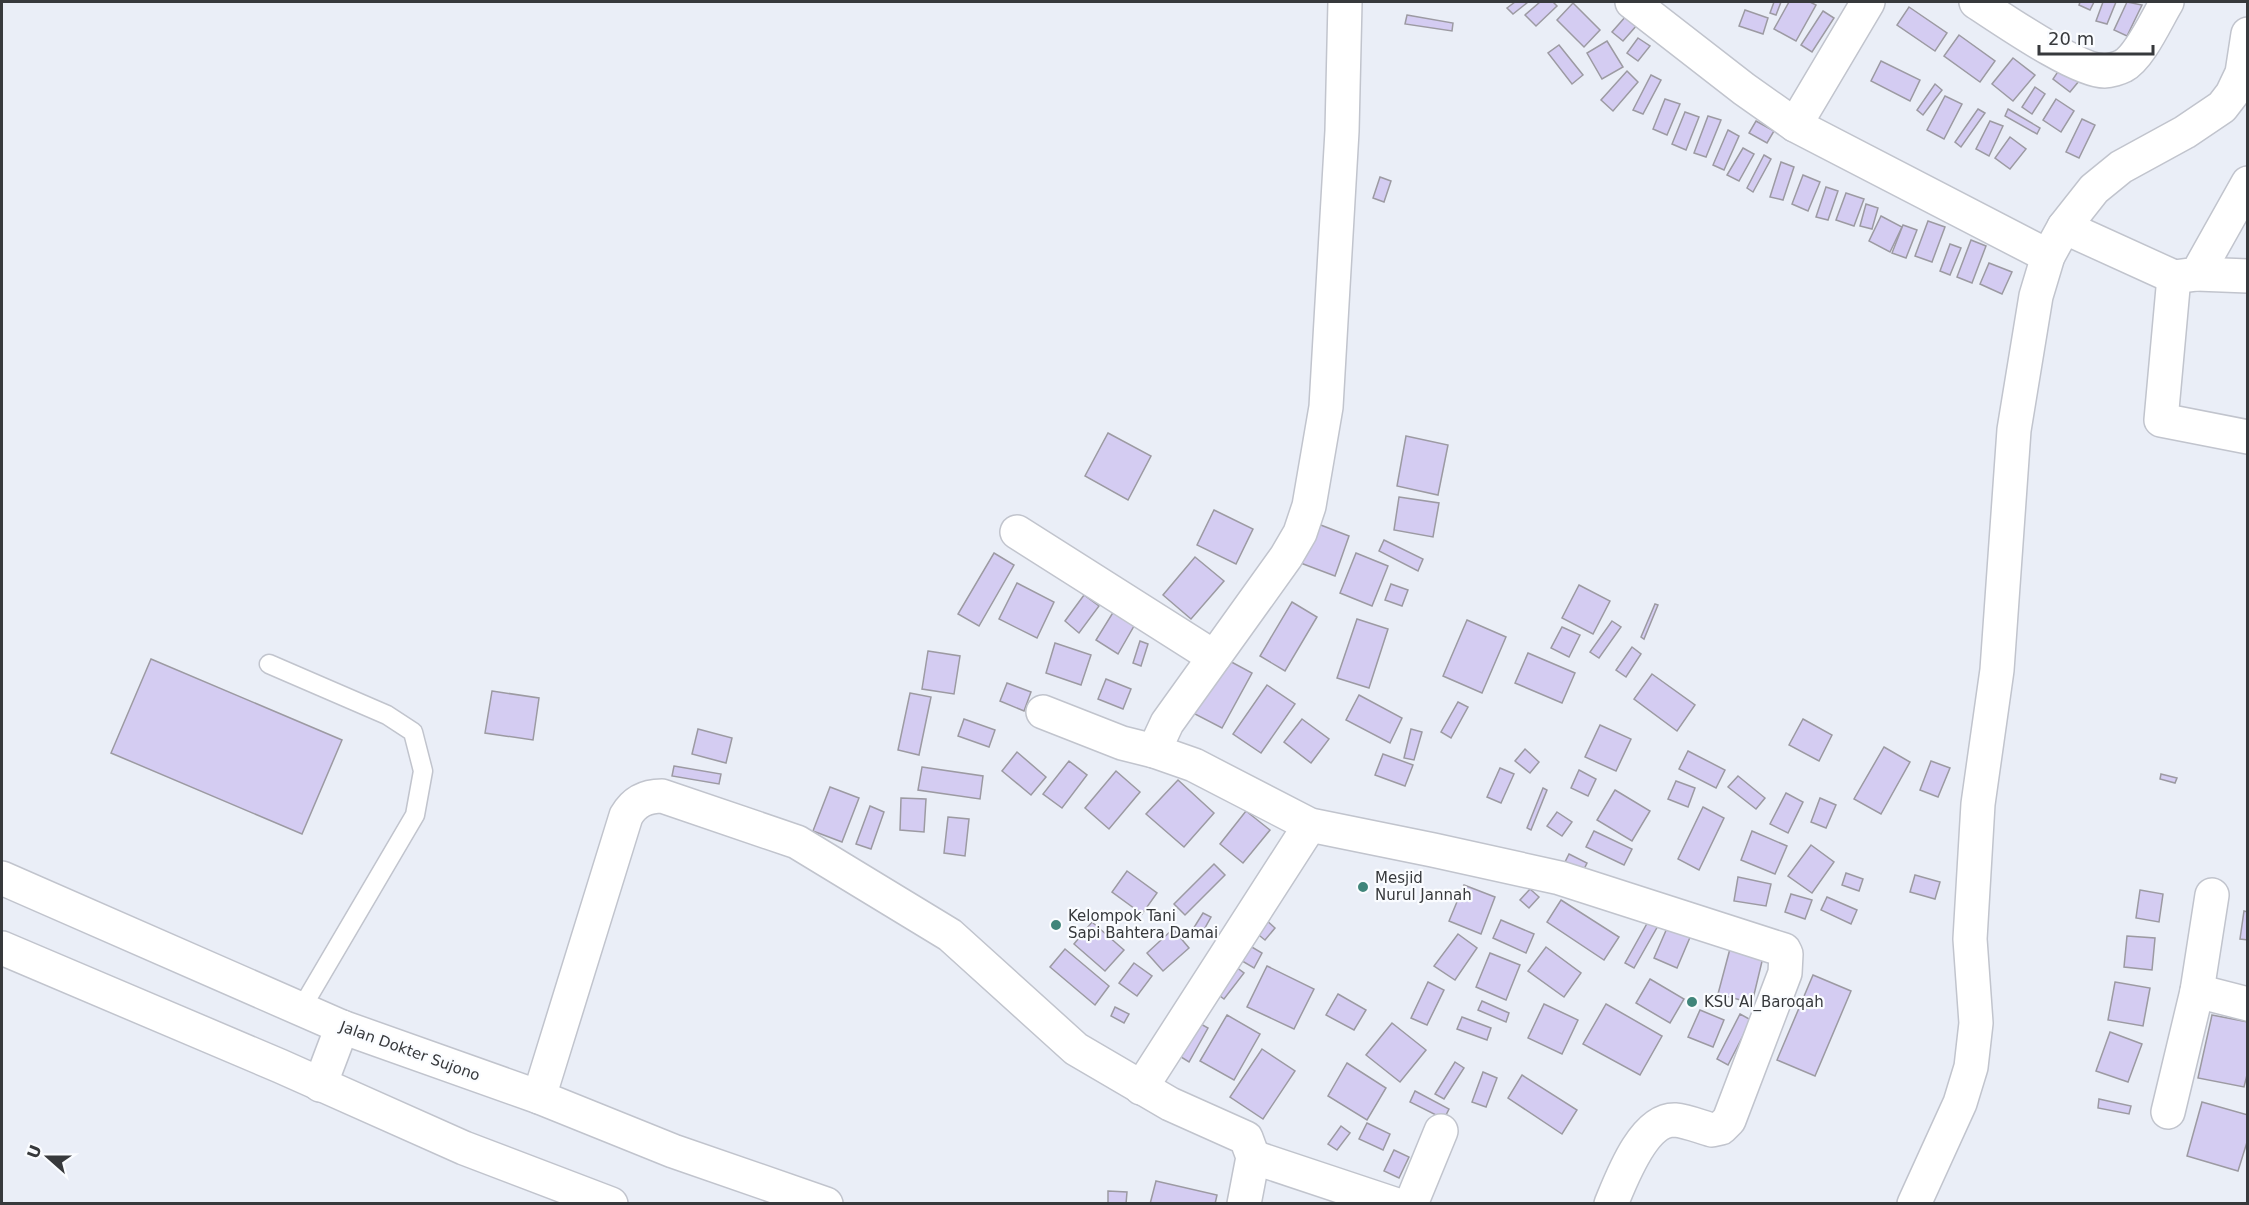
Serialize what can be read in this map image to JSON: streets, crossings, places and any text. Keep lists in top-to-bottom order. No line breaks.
{"streets":{"main road":["Jalan Dokter Sujono"]},"places":["Mesjid Nurul Jannah","Kelompok Tani Sapi Bahtera Damai","KSU Al_Baroqah"],"scale_bar":"20 m","north":"left"}
